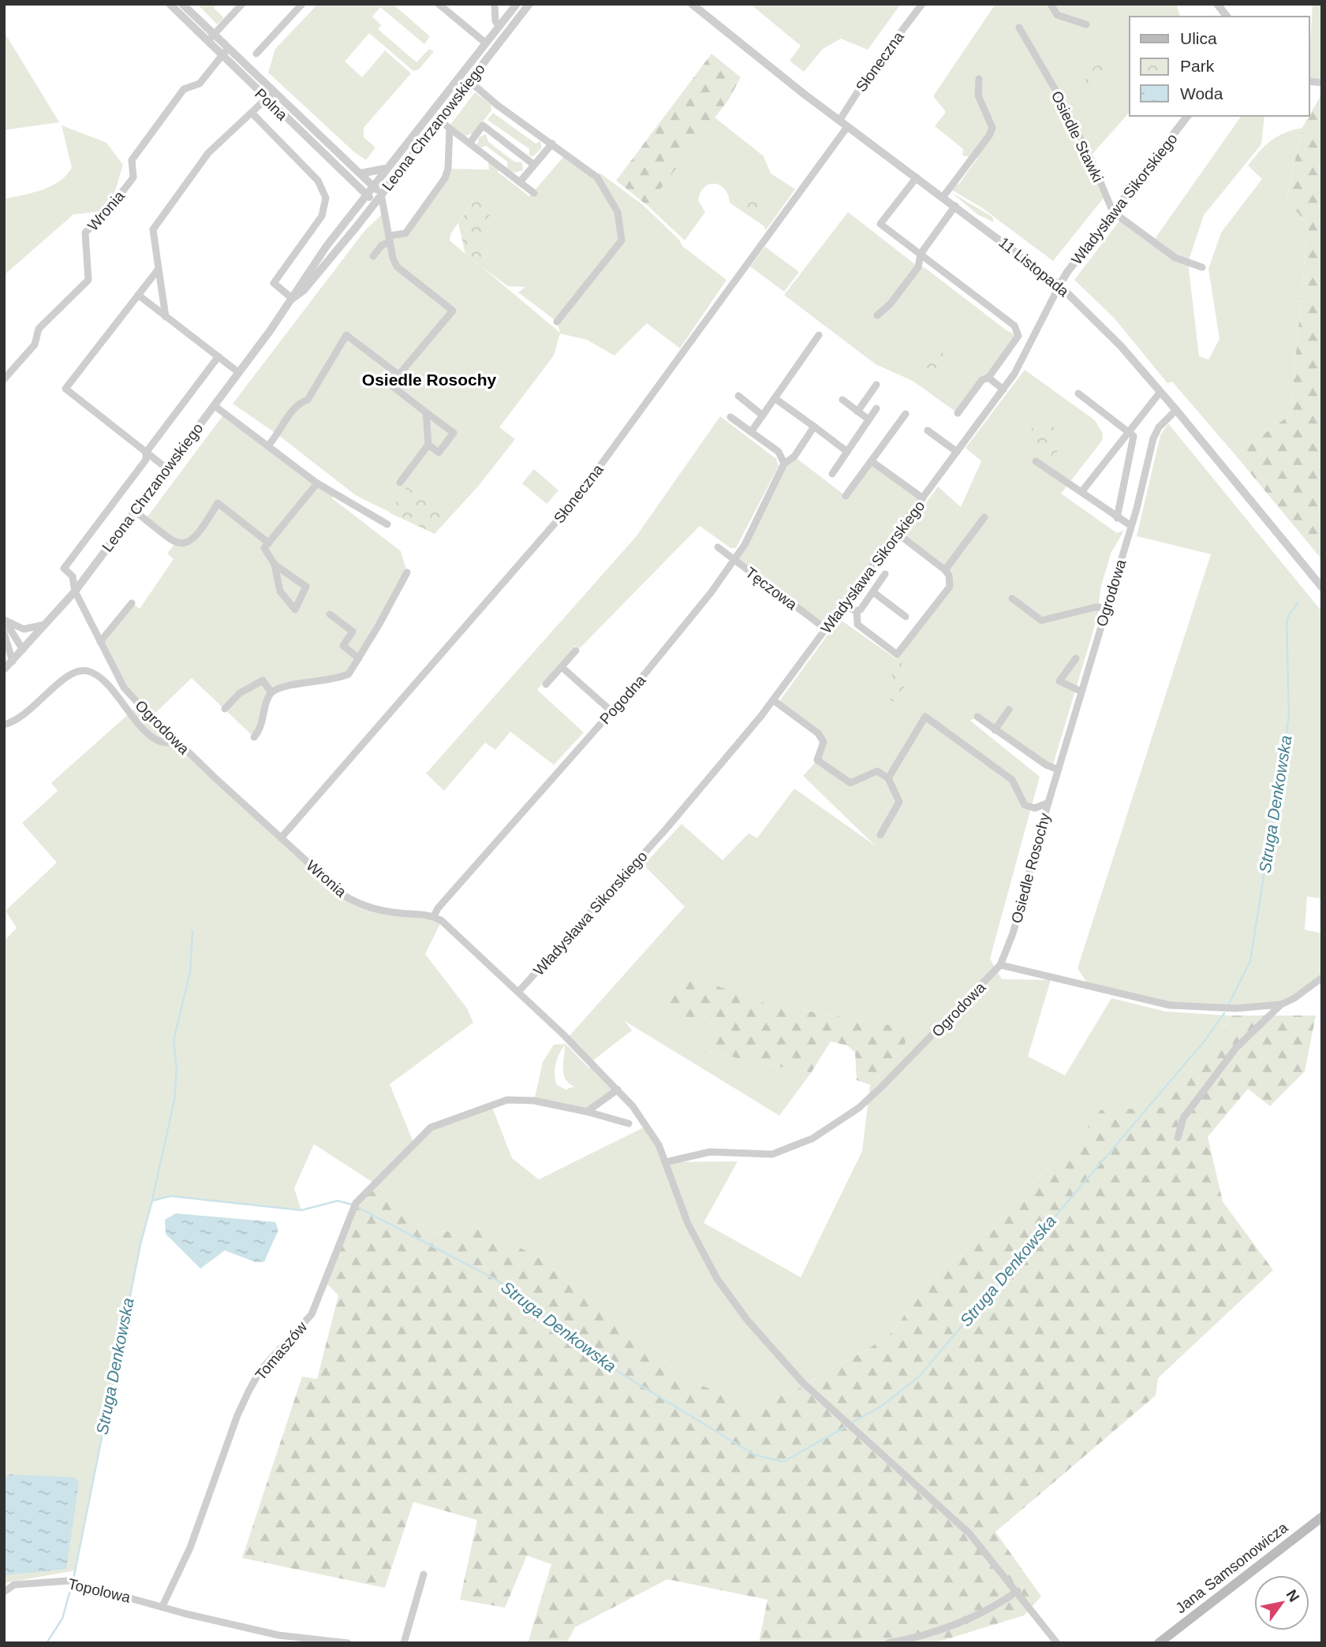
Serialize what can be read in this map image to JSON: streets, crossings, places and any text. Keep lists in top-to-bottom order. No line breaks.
{"streets":{"main road":["Jana Samsonowicza"],"street":["Słoneczna","Polna","Leona Chrzanowskiego","Osiedle Stawki","Władysława Sikorskiego","Wronia","11 Listopada","Tęczowa","Ogrodowa","Pogodna","Osiedle Rosochy","Tomaszów","Topolowa"]},"crossings":[["Słoneczna","Wronia"],["Słoneczna","11 Listopada"],["Słoneczna","Ogrodowa"],["Polna","Leona Chrzanowskiego"],["Polna","Wronia"],["Leona Chrzanowskiego","Ogrodowa"],["Osiedle Stawki","Władysława Sikorskiego"],["Władysława Sikorskiego","Wronia"],["Władysława Sikorskiego","11 Listopada"],["Władysława Sikorskiego","Tęczowa"],["Wronia","Ogrodowa"],["Wronia","Pogodna"],["11 Listopada","Ogrodowa"],["Tęczowa","Pogodna"],["Ogrodowa","Osiedle Rosochy"],["Tomaszów","Topolowa"]],"districts":["Osiedle Rosochy"],"water":["Struga Denkowska"],"legend":["Ulica","Park","Woda"],"north":"top right"}
